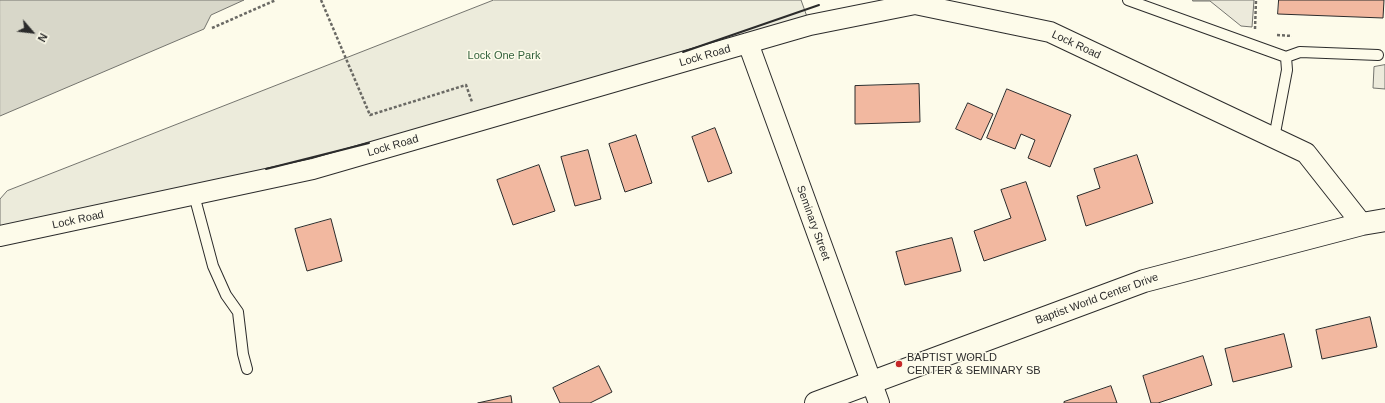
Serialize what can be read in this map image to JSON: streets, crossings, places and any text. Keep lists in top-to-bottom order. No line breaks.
{"streets":{"street":["Lock Road","Seminary Street","Baptist World Center Drive"]},"crossings":[["Lock Road","Seminary Street"],["Lock Road","Baptist World Center Drive"],["Seminary Street","Baptist World Center Drive"]],"parks":["Lock One Park"],"places":["BAPTIST WORLD CENTER & SEMINARY SB"],"north":"bottom right"}
